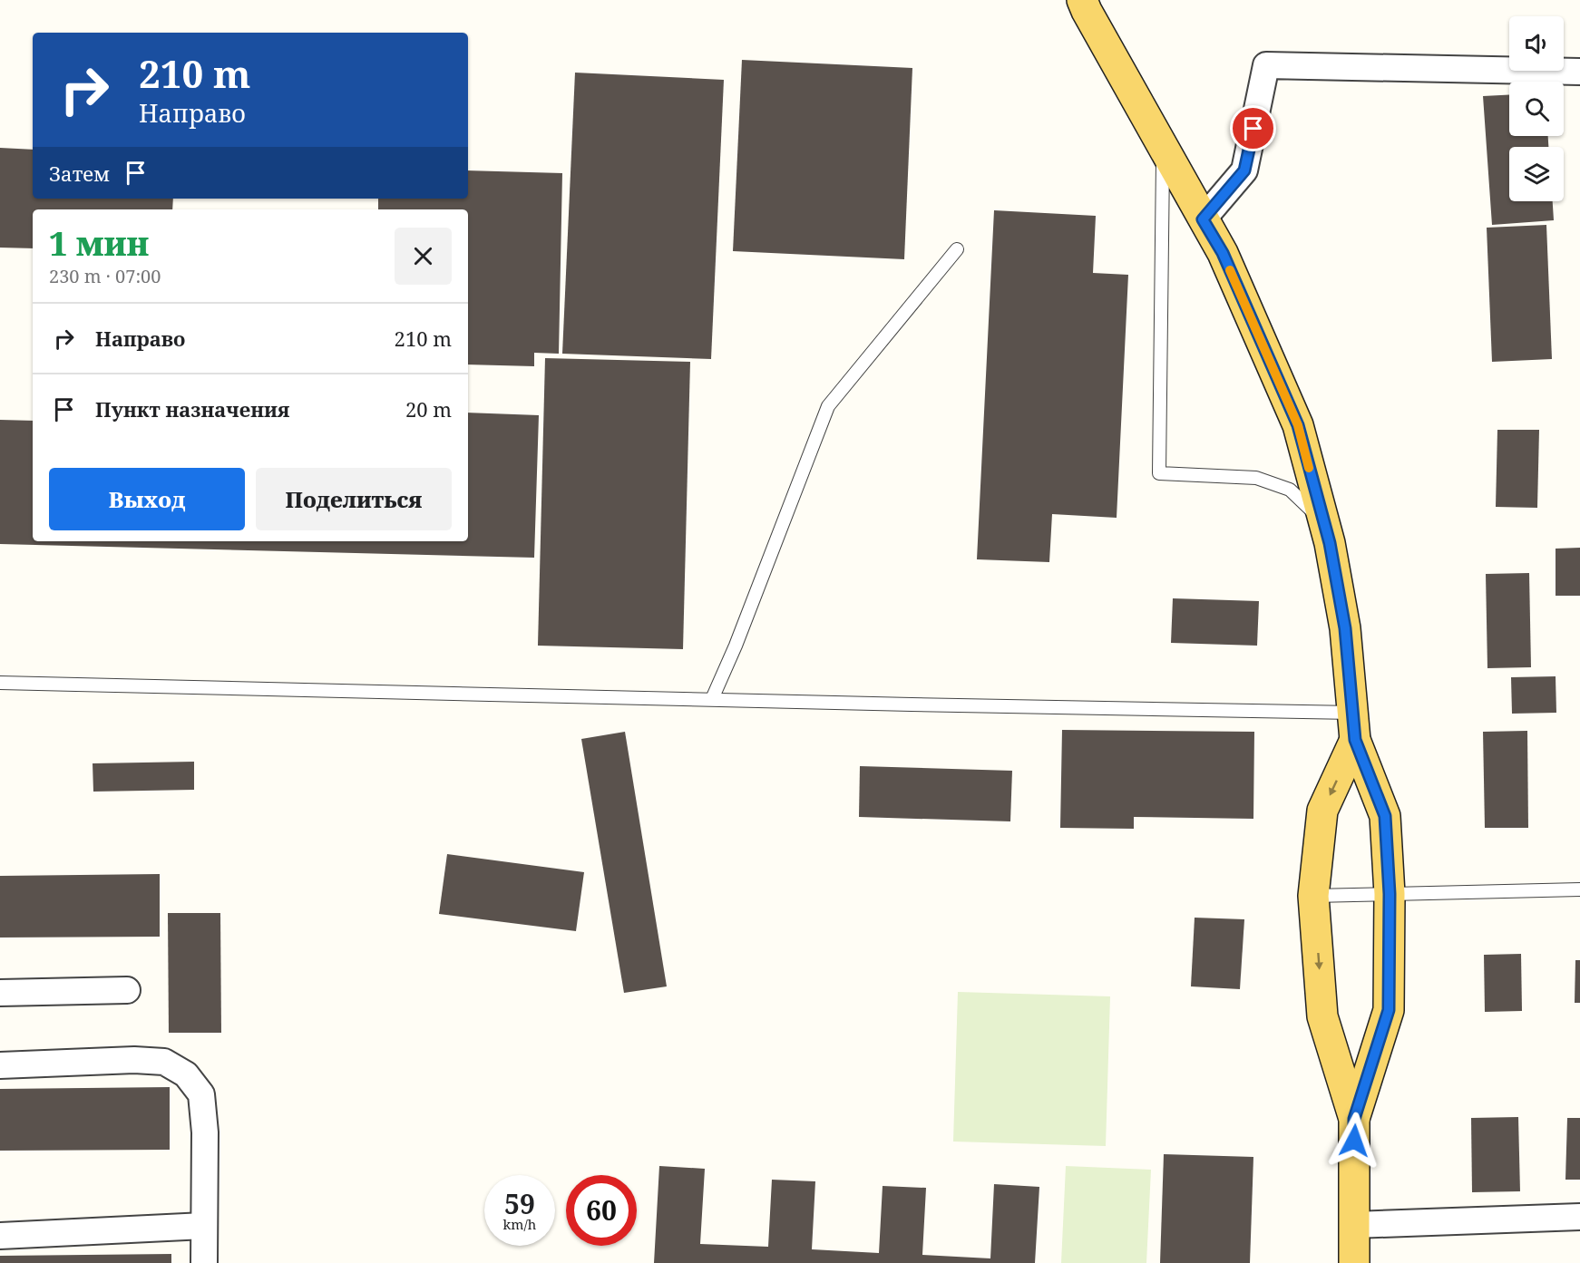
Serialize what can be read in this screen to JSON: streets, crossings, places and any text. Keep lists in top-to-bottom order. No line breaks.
{"page":{"turn":["210 m","Направо"],"then":"Затем","heading":["1 мин","230 m · 07:00"],"list":[{"name":"Направо","value":"210 m"},{"name":"Пункт назначения","value":"20 m"}],"buttons":["Выход","Поделиться"],"speed":"59 km/h","limit":"60"}}
